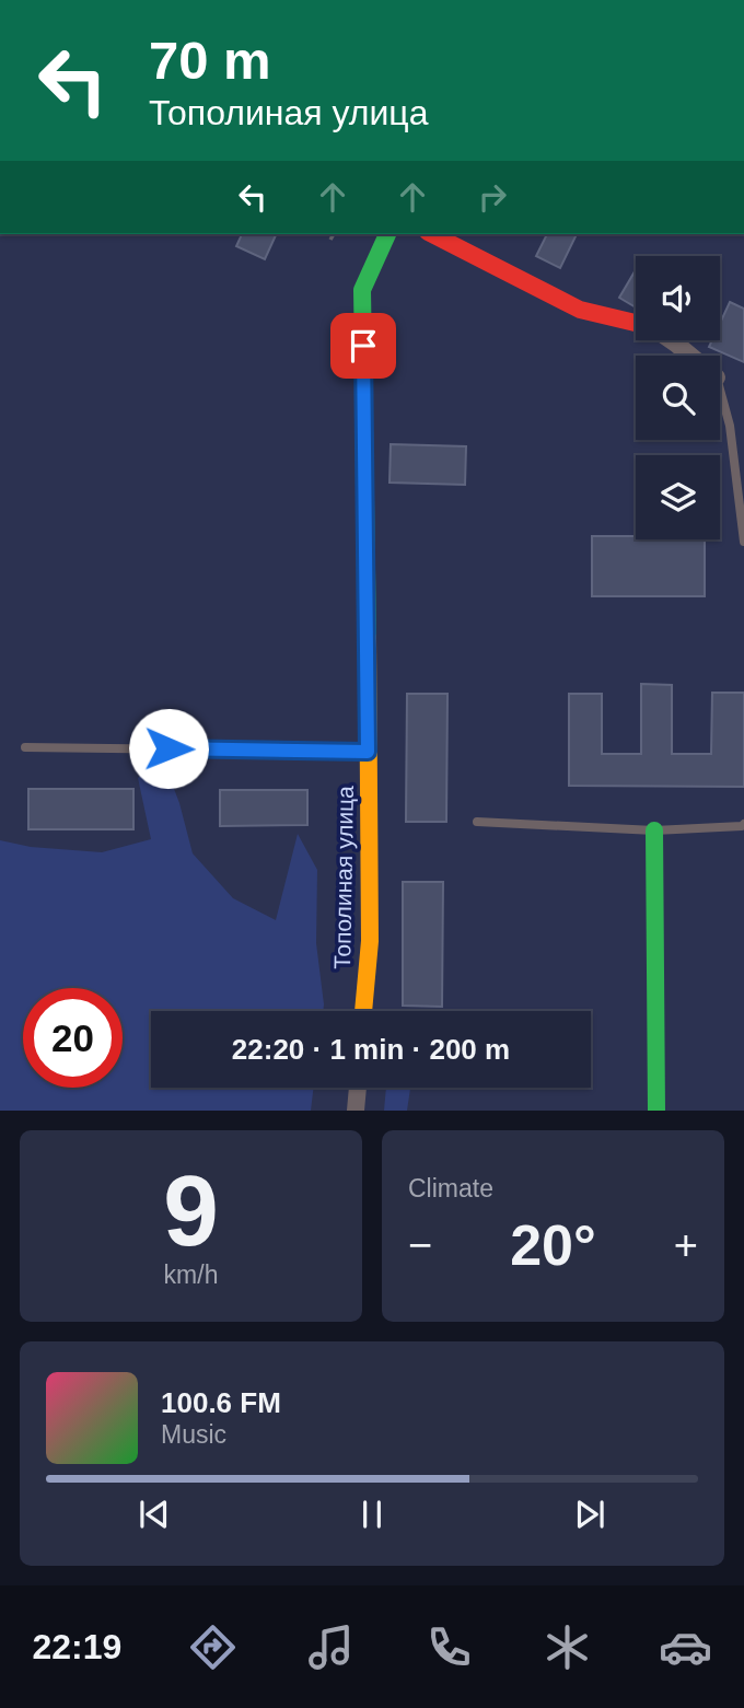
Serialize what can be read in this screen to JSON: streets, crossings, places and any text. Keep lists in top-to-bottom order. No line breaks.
{"streets":{"street":["Тополиная улица"]},"page":{"turn":["70 m","Тополиная улица"],"limit":"20","trip":"22:20 · 1 min · 200 m","tile":[["9","km/h"],"Climate"],"heat":["−","20°","+"],"song":["100.6 FM","Music"],"tabs":"22:19"}}
